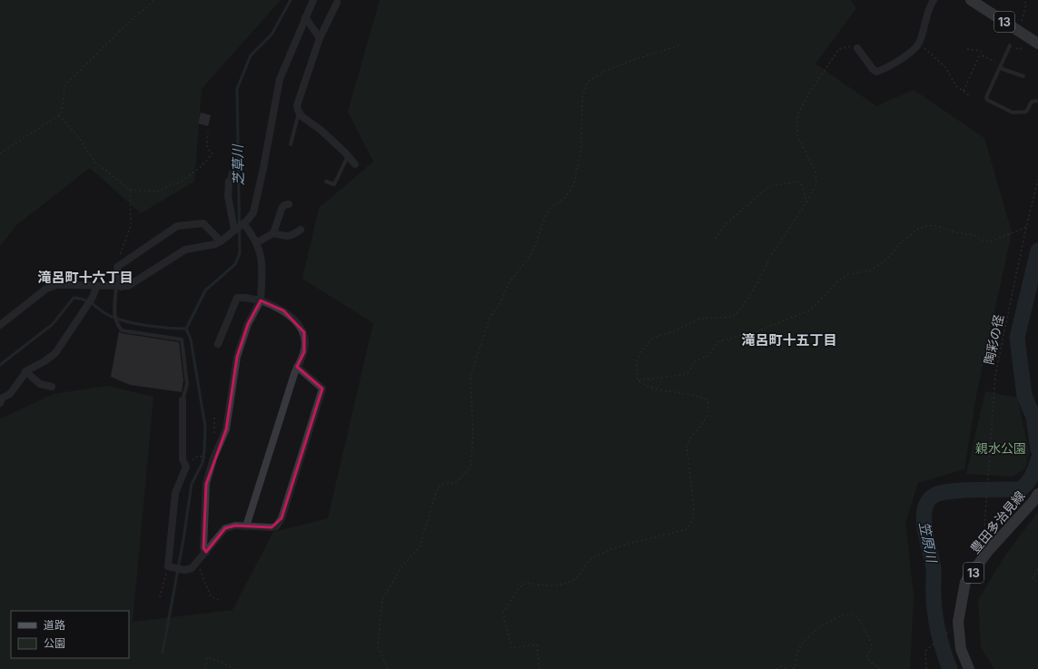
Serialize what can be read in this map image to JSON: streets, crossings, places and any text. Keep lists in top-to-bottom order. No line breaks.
{"streets":{"main road":["13","豊田多治見線"],"path":["陶彩の径"]},"districts":["滝呂町十六丁目","滝呂町十五丁目"],"water":["芝草川","笠原川"],"parks":["親水公園"],"legend":["道路","公園"]}
